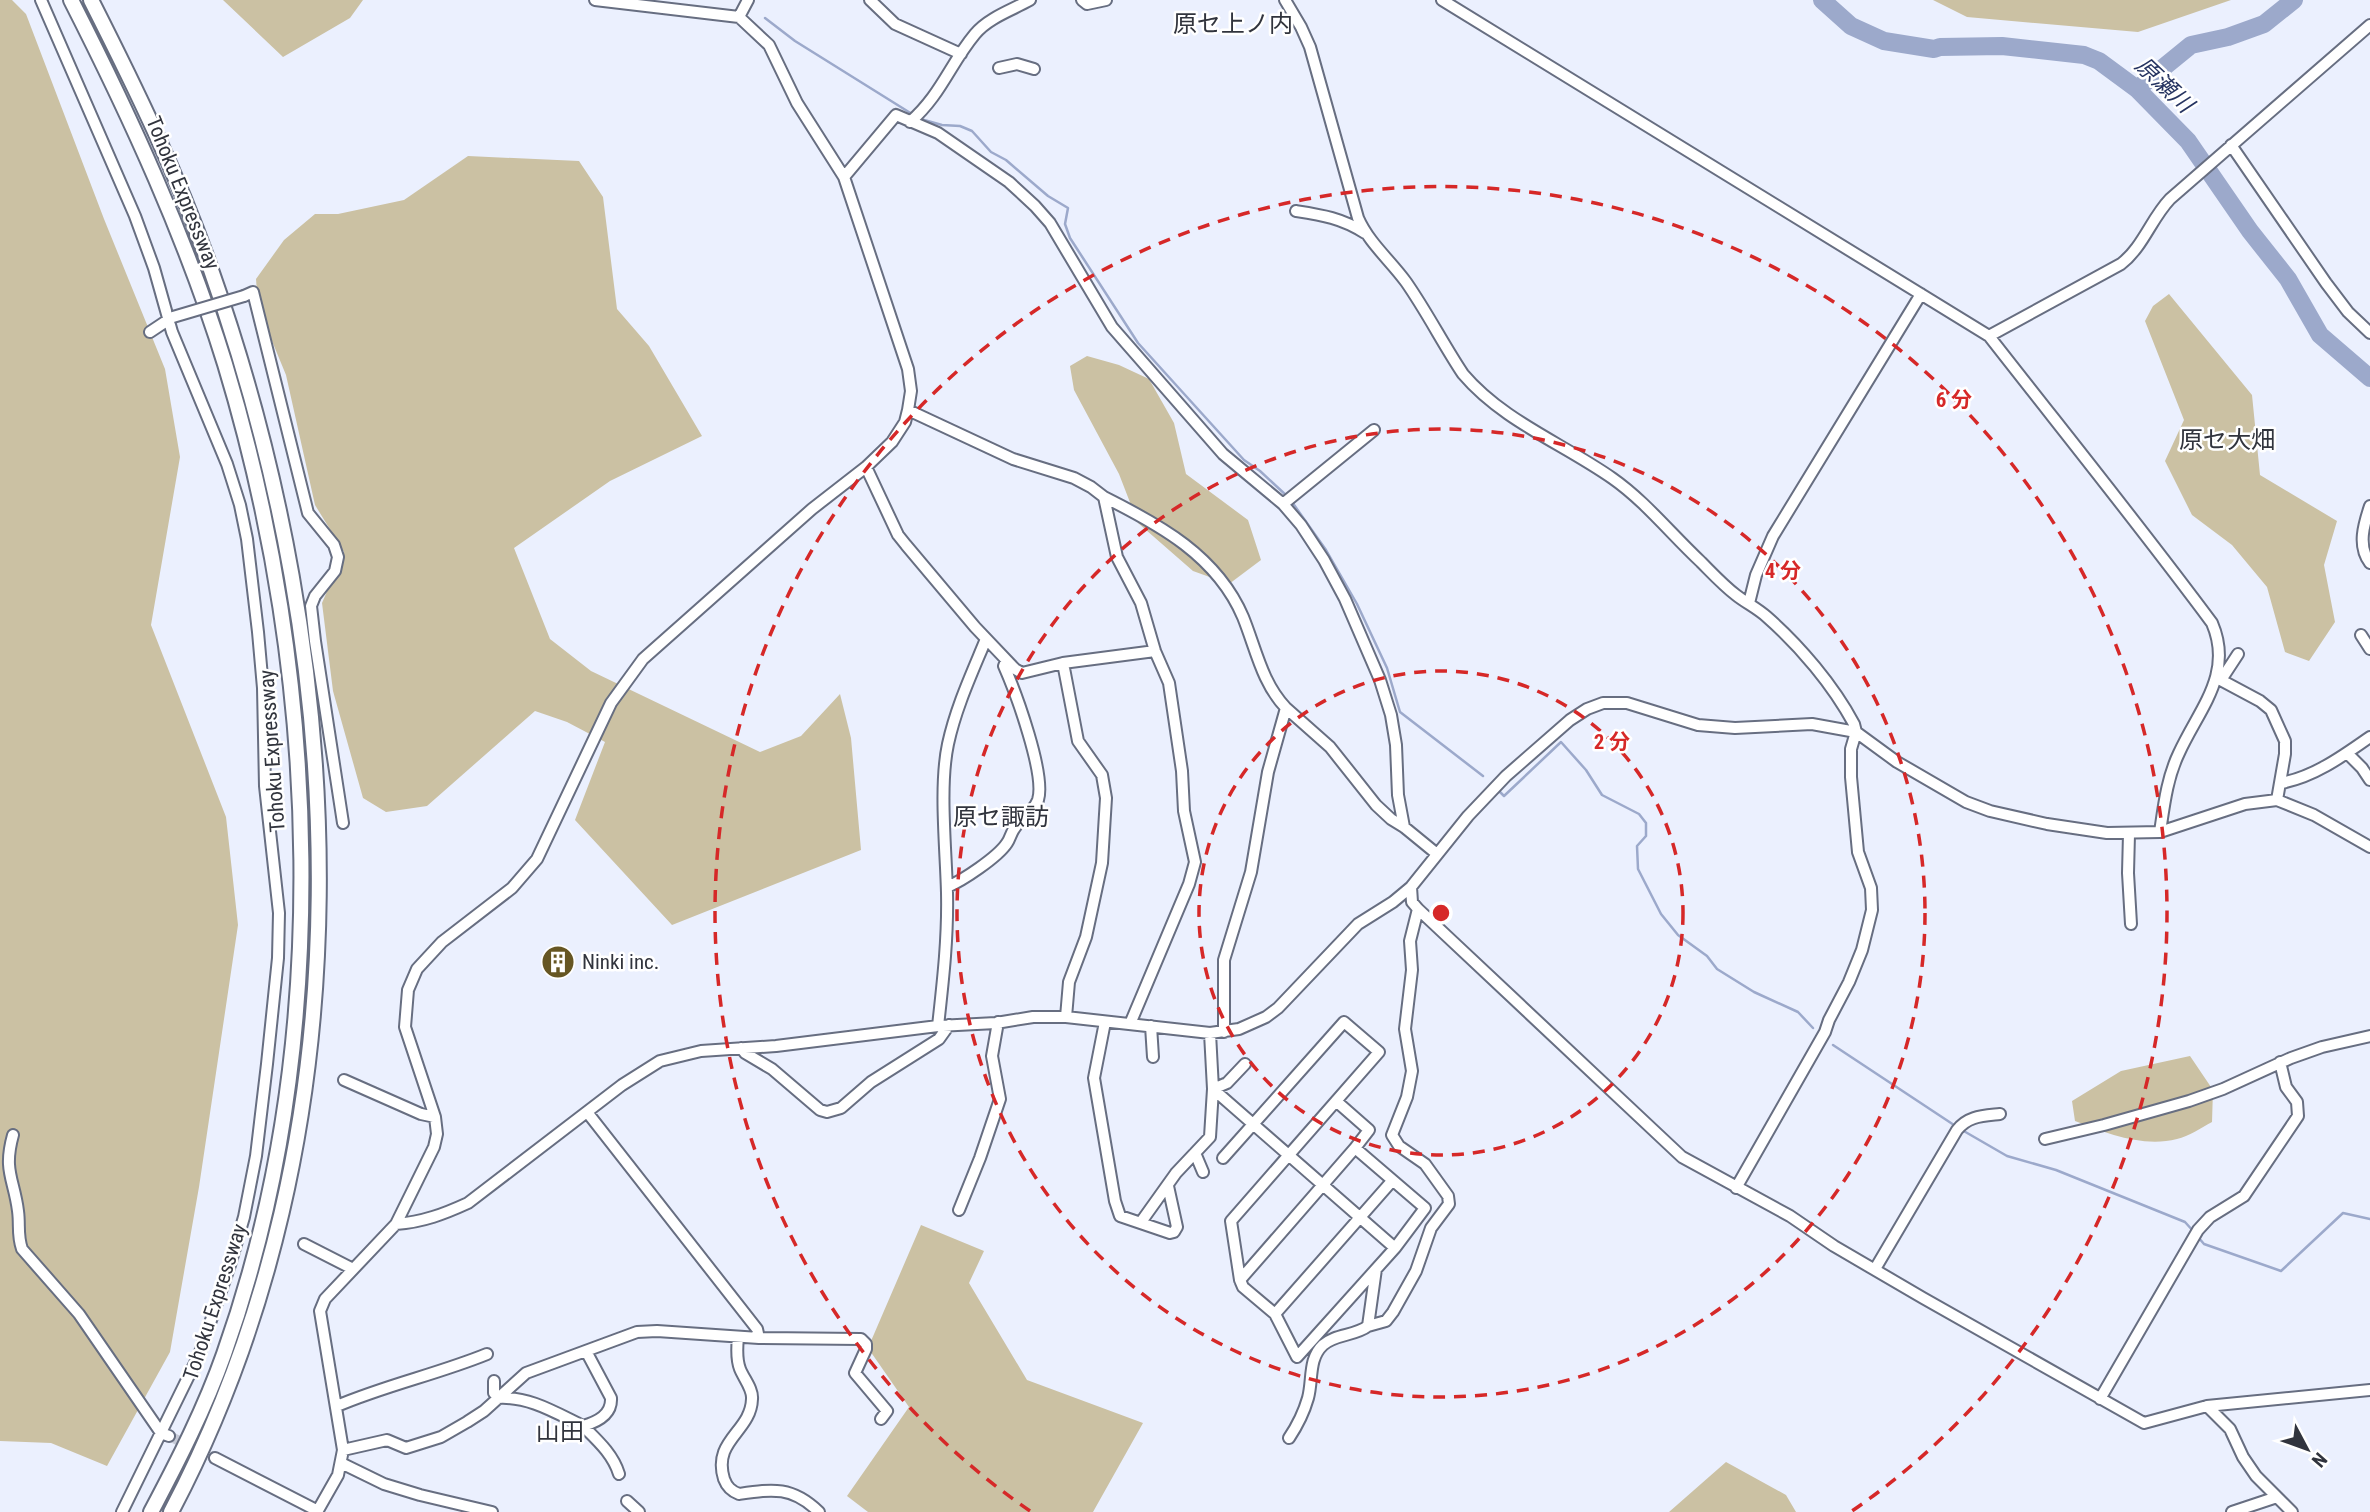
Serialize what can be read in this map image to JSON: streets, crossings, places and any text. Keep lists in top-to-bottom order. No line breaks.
{"streets":{"highway":["Tohoku Expressway"]},"districts":["原セ上ノ内","原セ大畑","原セ諏訪","山田"],"water":["原瀬川"],"places":{"building":["Ninki inc."]},"north":"bottom right","rings":["6 分","4 分","2 分"]}
